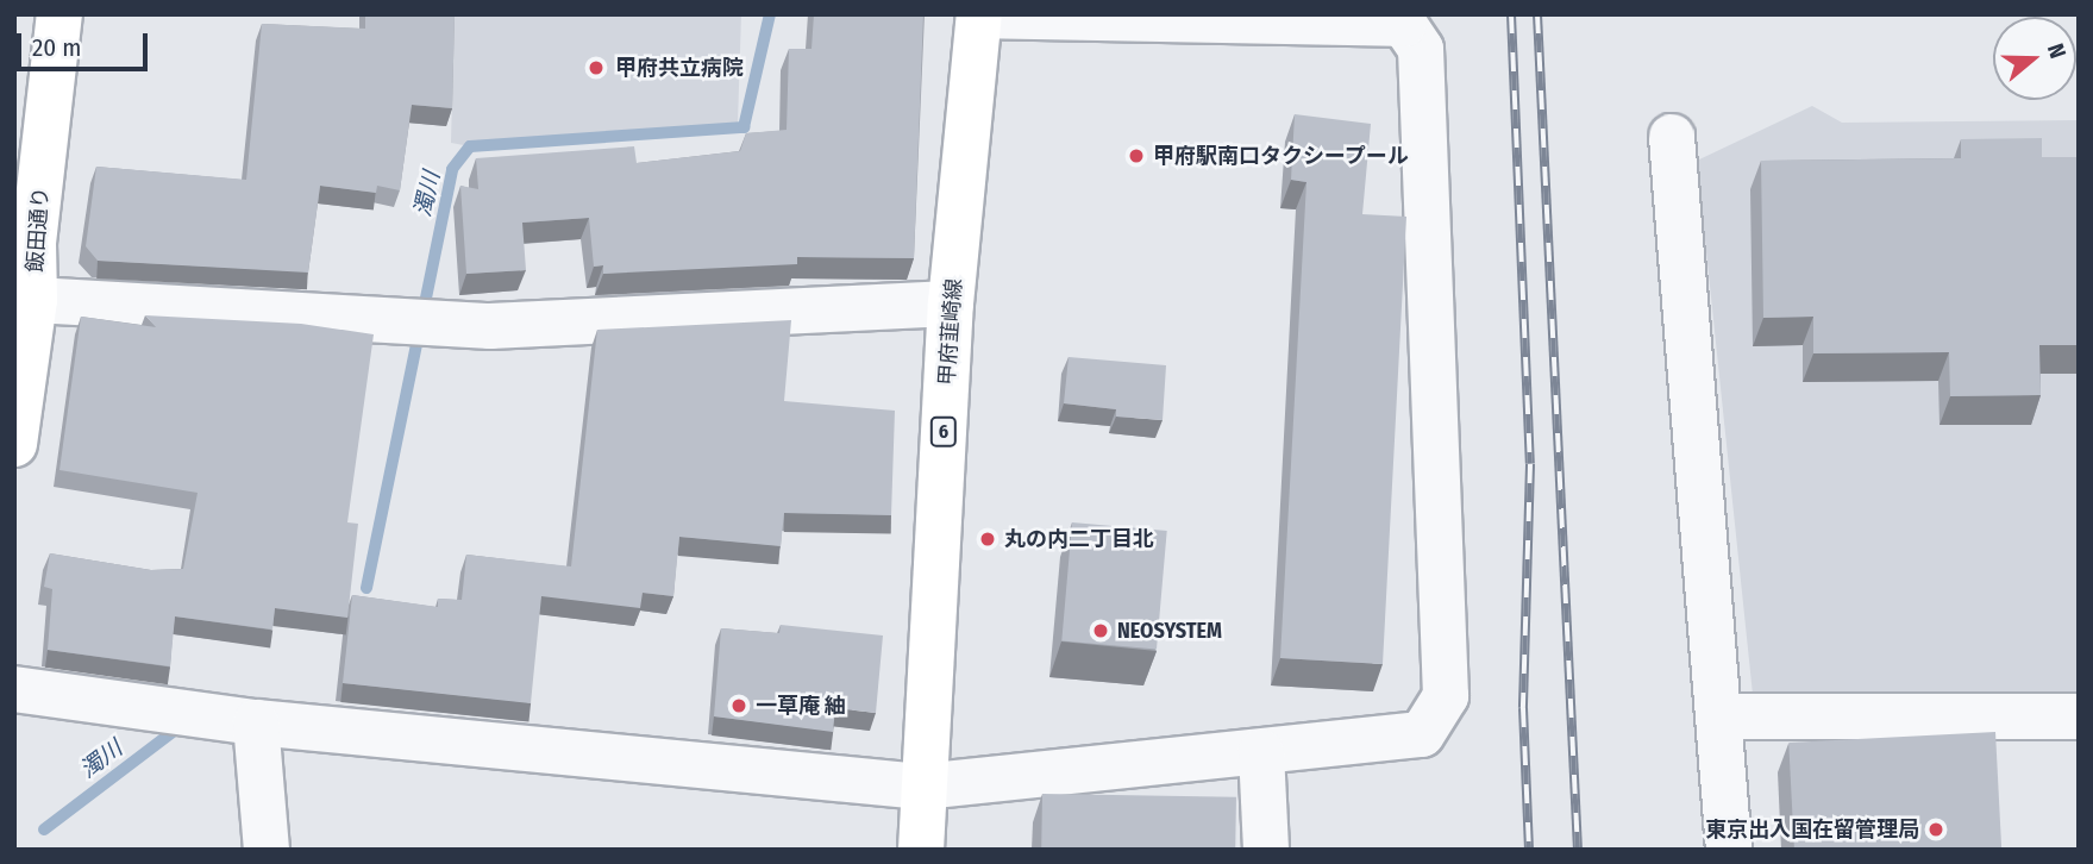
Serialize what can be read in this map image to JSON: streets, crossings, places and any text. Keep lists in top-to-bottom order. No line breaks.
{"streets":{"main road":["飯田通り","甲府韮崎線","6"]},"water":["濁川"],"places":["甲府共立病院","甲府駅南口タクシープール","丸の内二丁目北","NEOSYSTEM","一草庵 紬","東京出入国在留管理局"],"scale_bar":"20 m","north":"right"}
